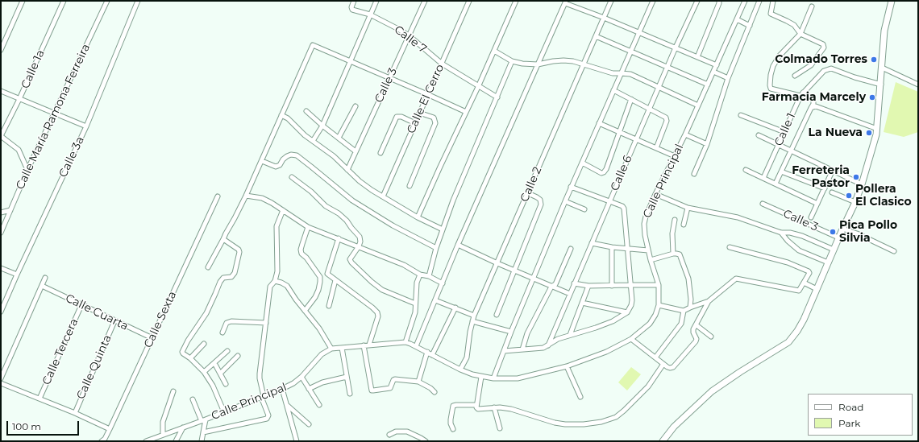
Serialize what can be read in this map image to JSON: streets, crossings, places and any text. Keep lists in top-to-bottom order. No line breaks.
{"streets":{"street":["Calle 7","Calle 1a","Calle 3","Calle El Cerro","Calle María Ramona Ferreira","Calle 1","Calle 3a","Calle 6","Calle Principal","Calle 2","Calle Cuarta","Calle Sexta","Calle Tercera","Calle Quinta"]},"crossings":[["Calle 7","Calle 3"],["Calle 7","Calle El Cerro"],["Calle Principal","Calle 2"],["Calle Cuarta","Calle Sexta"],["Calle Cuarta","Calle Tercera"],["Calle Cuarta","Calle Quinta"]],"places":["Colmado Torres","Farmacia Marcely","La Nueva","Ferreteria Pastor","Pollera El Clasico","Pica Pollo Silvia"],"legend":["Road","Park"],"scale_bar":"100 m"}
